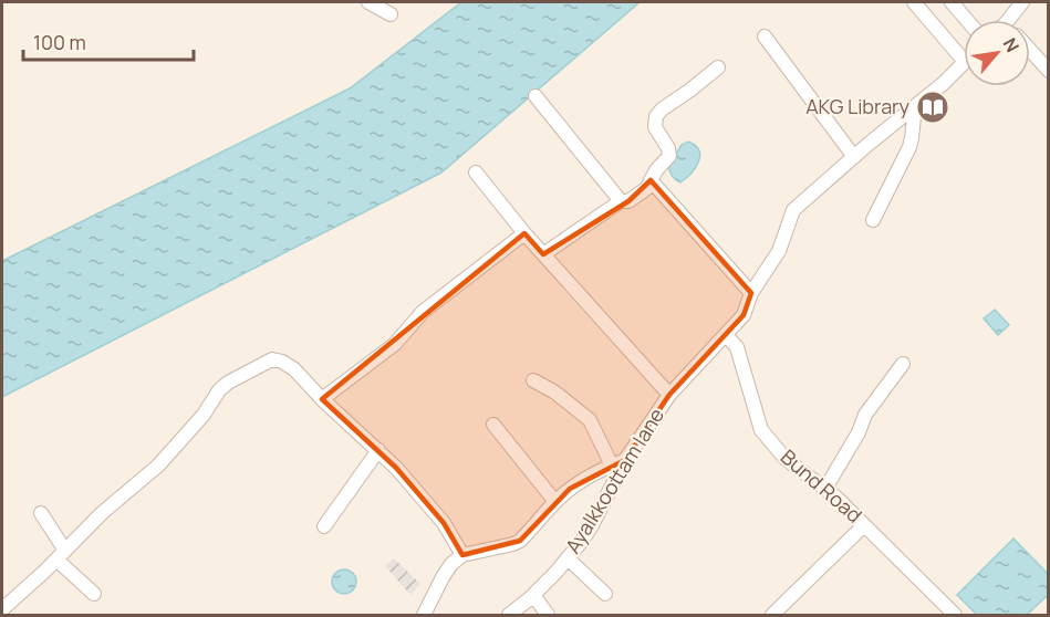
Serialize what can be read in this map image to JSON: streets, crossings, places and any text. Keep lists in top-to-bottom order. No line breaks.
{"streets":{"street":["Ayalkkoottam lane","Bund Road"]},"crossings":[["Ayalkkoottam lane","Bund Road"]],"places":{"library":["AKG Library"]},"scale_bar":"100 m","north":"top right"}
